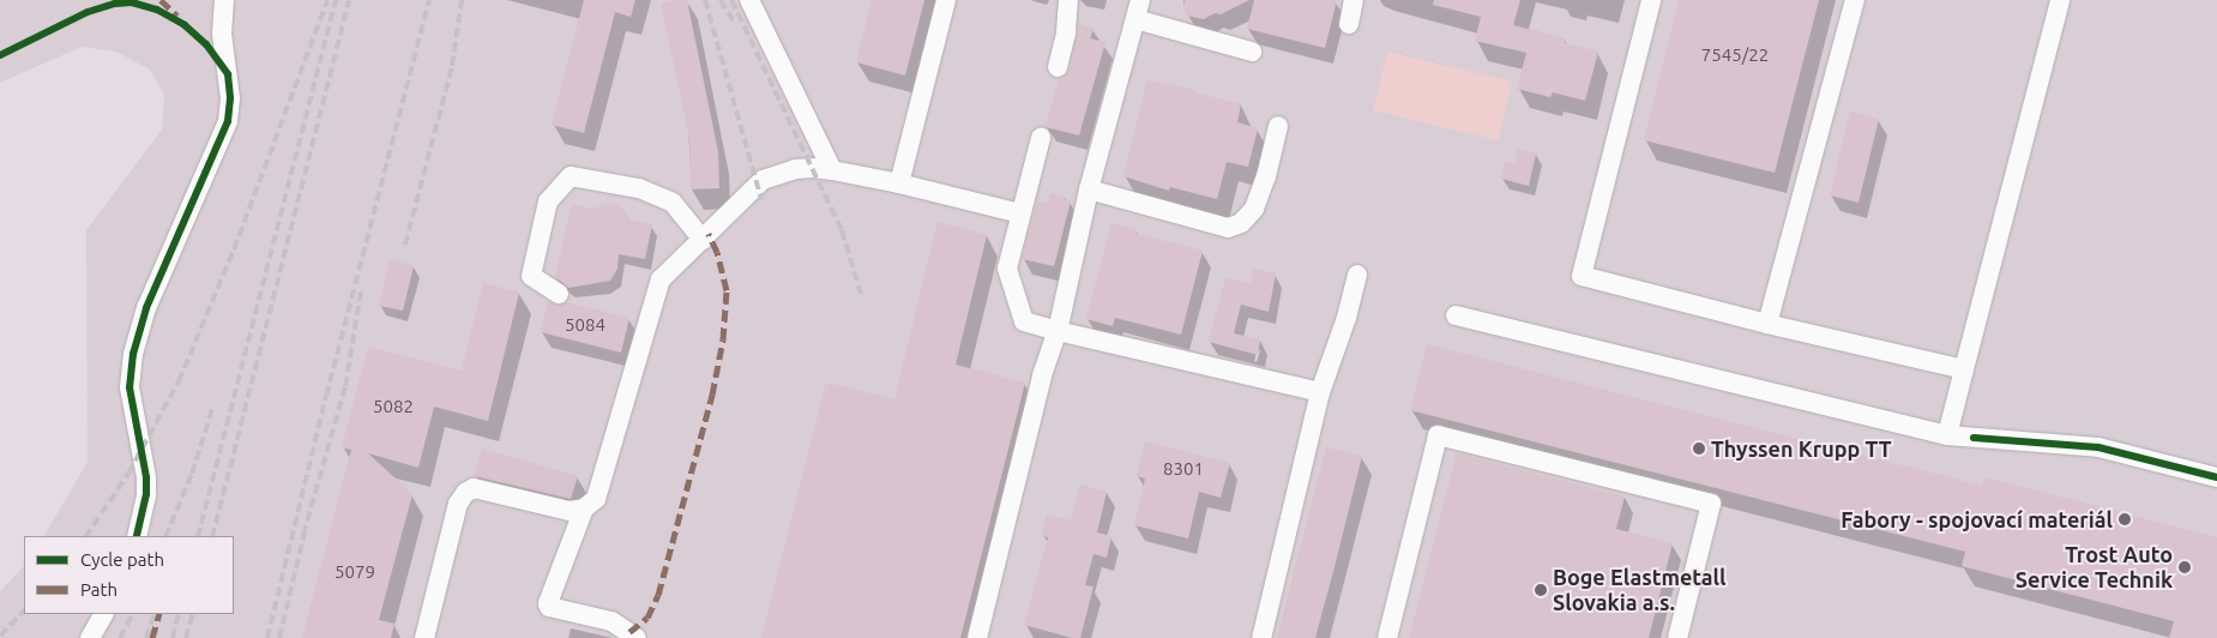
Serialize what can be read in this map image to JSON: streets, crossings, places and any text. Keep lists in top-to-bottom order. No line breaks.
{"places":["Thyssen Krupp TT","Fabory - spojovací materiál","Trost Auto Service Technik","Boge Elastmetall Slovakia a.s."],"house_numbers":["7545/22","5084","5082","8301","5079"],"legend":["Cycle path","Path"]}
